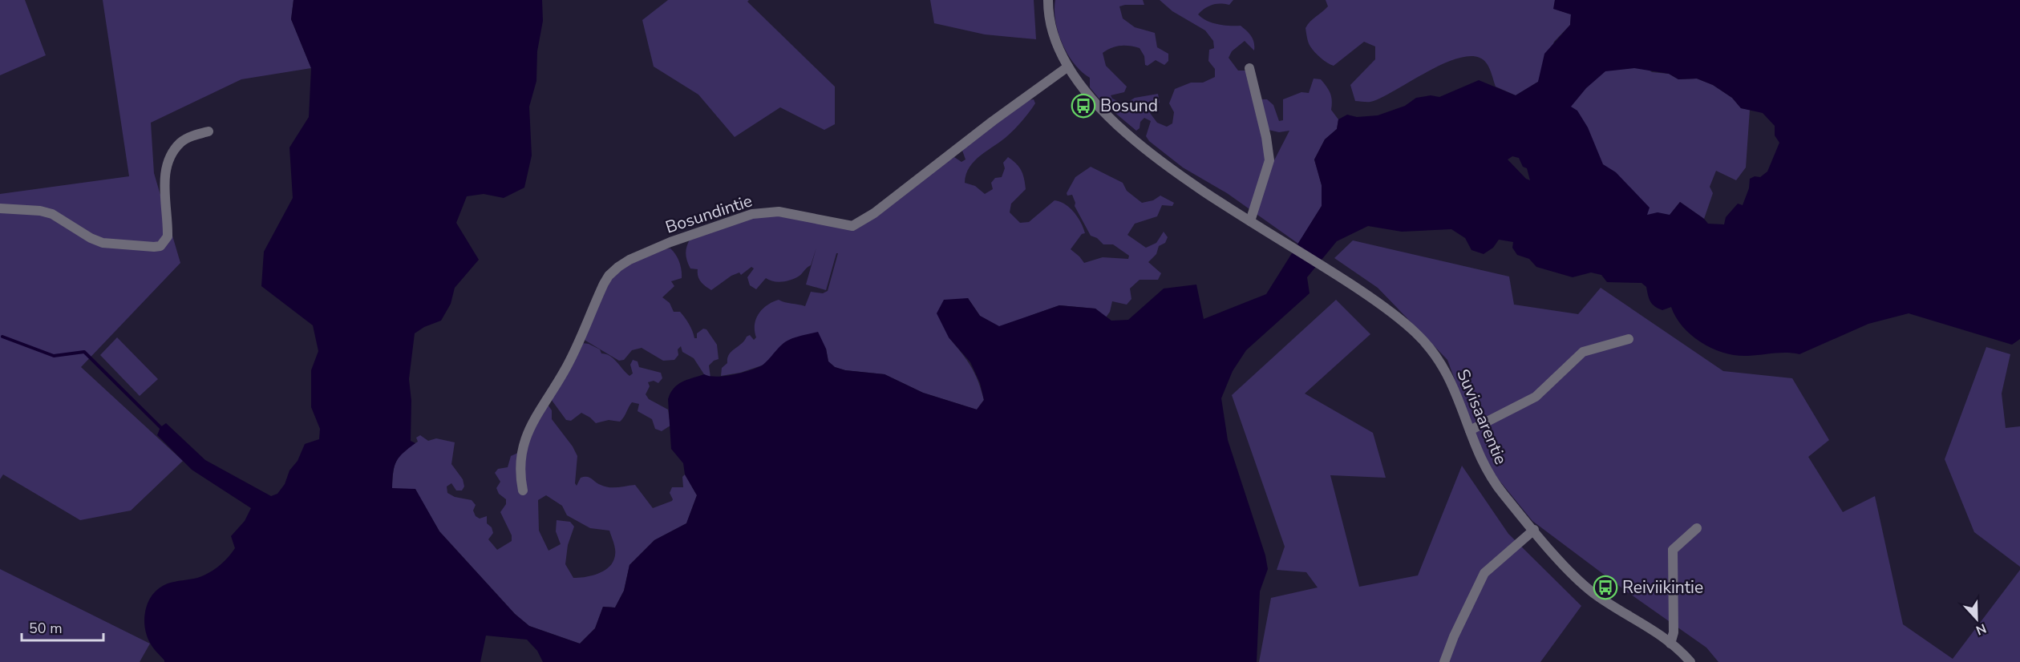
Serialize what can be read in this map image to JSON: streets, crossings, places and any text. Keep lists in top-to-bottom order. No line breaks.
{"streets":{"street":["Bosundintie","Suvisaarentie"]},"crossings":[["Bosundintie","Suvisaarentie"]],"places":{"bus stop":["Bosund","Reiviikintie"]},"scale_bar":"50 m","north":"bottom"}
